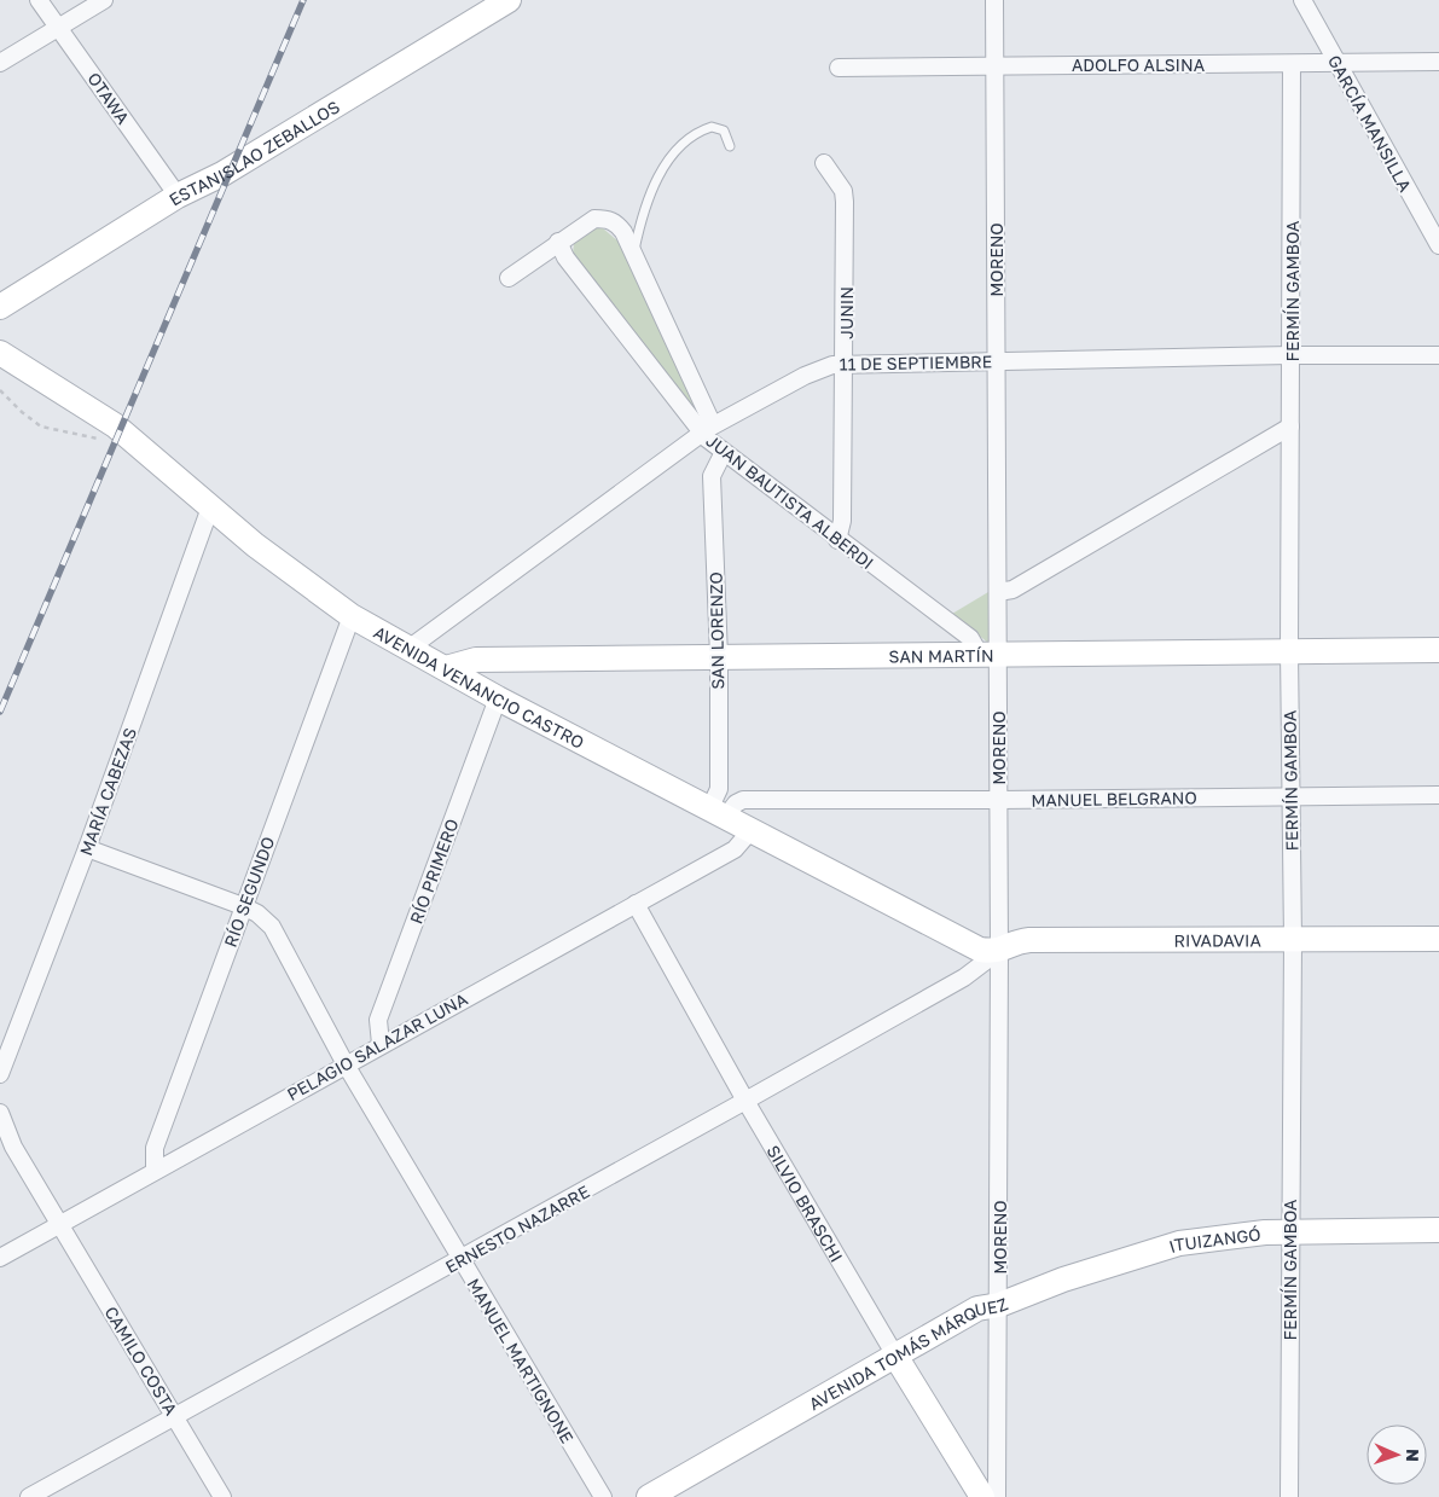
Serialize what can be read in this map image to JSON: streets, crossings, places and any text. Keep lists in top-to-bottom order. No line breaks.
{"streets":{"street":["ADOLFO ALSINA","OTAWA","GARCÍA MANSILLA","ESTANISLAO ZEBALLOS","MORENO","FERMÍN GAMBOA","JUNIN","11 DE SEPTIEMBRE","JUAN BAUTISTA ALBERDI","SAN LORENZO","SAN MARTÍN","AVENIDA VENANCIO CASTRO","MARÍA CABEZAS","MANUEL BELGRANO","RÍO PRIMERO","RÍO SEGUNDO","RIVADAVIA","PELAGIO SALAZAR LUNA","SILVIO BRASCHI","ERNESTO NAZARRE","ITUIZANGÓ","CAMILO COSTA","MANUEL MARTIGNONE","AVENIDA TOMÁS MÁRQUEZ"]},"crossings":[["ADOLFO ALSINA","GARCÍA MANSILLA"],["ADOLFO ALSINA","MORENO"],["ADOLFO ALSINA","FERMÍN GAMBOA"],["OTAWA","ESTANISLAO ZEBALLOS"],["MORENO","11 DE SEPTIEMBRE"],["MORENO","JUAN BAUTISTA ALBERDI"],["MORENO","SAN MARTÍN"],["MORENO","AVENIDA VENANCIO CASTRO"],["MORENO","MANUEL BELGRANO"],["MORENO","RIVADAVIA"],["MORENO","ERNESTO NAZARRE"],["MORENO","ITUIZANGÓ"],["MORENO","AVENIDA TOMÁS MÁRQUEZ"],["FERMÍN GAMBOA","11 DE SEPTIEMBRE"],["FERMÍN GAMBOA","SAN MARTÍN"],["FERMÍN GAMBOA","MANUEL BELGRANO"],["FERMÍN GAMBOA","RIVADAVIA"],["FERMÍN GAMBOA","ITUIZANGÓ"],["JUNIN","11 DE SEPTIEMBRE"],["JUNIN","JUAN BAUTISTA ALBERDI"],["11 DE SEPTIEMBRE","JUAN BAUTISTA ALBERDI"],["11 DE SEPTIEMBRE","AVENIDA VENANCIO CASTRO"],["JUAN BAUTISTA ALBERDI","SAN LORENZO"],["JUAN BAUTISTA ALBERDI","SAN MARTÍN"],["SAN LORENZO","SAN MARTÍN"],["SAN LORENZO","AVENIDA VENANCIO CASTRO"],["SAN LORENZO","MANUEL BELGRANO"],["SAN MARTÍN","AVENIDA VENANCIO CASTRO"],["AVENIDA VENANCIO CASTRO","MARÍA CABEZAS"],["AVENIDA VENANCIO CASTRO","MANUEL BELGRANO"],["AVENIDA VENANCIO CASTRO","RÍO PRIMERO"],["AVENIDA VENANCIO CASTRO","RÍO SEGUNDO"],["AVENIDA VENANCIO CASTRO","RIVADAVIA"],["AVENIDA VENANCIO CASTRO","PELAGIO SALAZAR LUNA"],["AVENIDA VENANCIO CASTRO","ERNESTO NAZARRE"],["MARÍA CABEZAS","MANUEL MARTIGNONE"],["RÍO PRIMERO","PELAGIO SALAZAR LUNA"],["RÍO SEGUNDO","PELAGIO SALAZAR LUNA"],["RÍO SEGUNDO","MANUEL MARTIGNONE"],["RIVADAVIA","ERNESTO NAZARRE"],["PELAGIO SALAZAR LUNA","SILVIO BRASCHI"],["PELAGIO SALAZAR LUNA","CAMILO COSTA"],["PELAGIO SALAZAR LUNA","MANUEL MARTIGNONE"],["SILVIO BRASCHI","ERNESTO NAZARRE"],["SILVIO BRASCHI","AVENIDA TOMÁS MÁRQUEZ"],["ERNESTO NAZARRE","CAMILO COSTA"],["ERNESTO NAZARRE","MANUEL MARTIGNONE"],["ITUIZANGÓ","AVENIDA TOMÁS MÁRQUEZ"]],"north":"right"}
